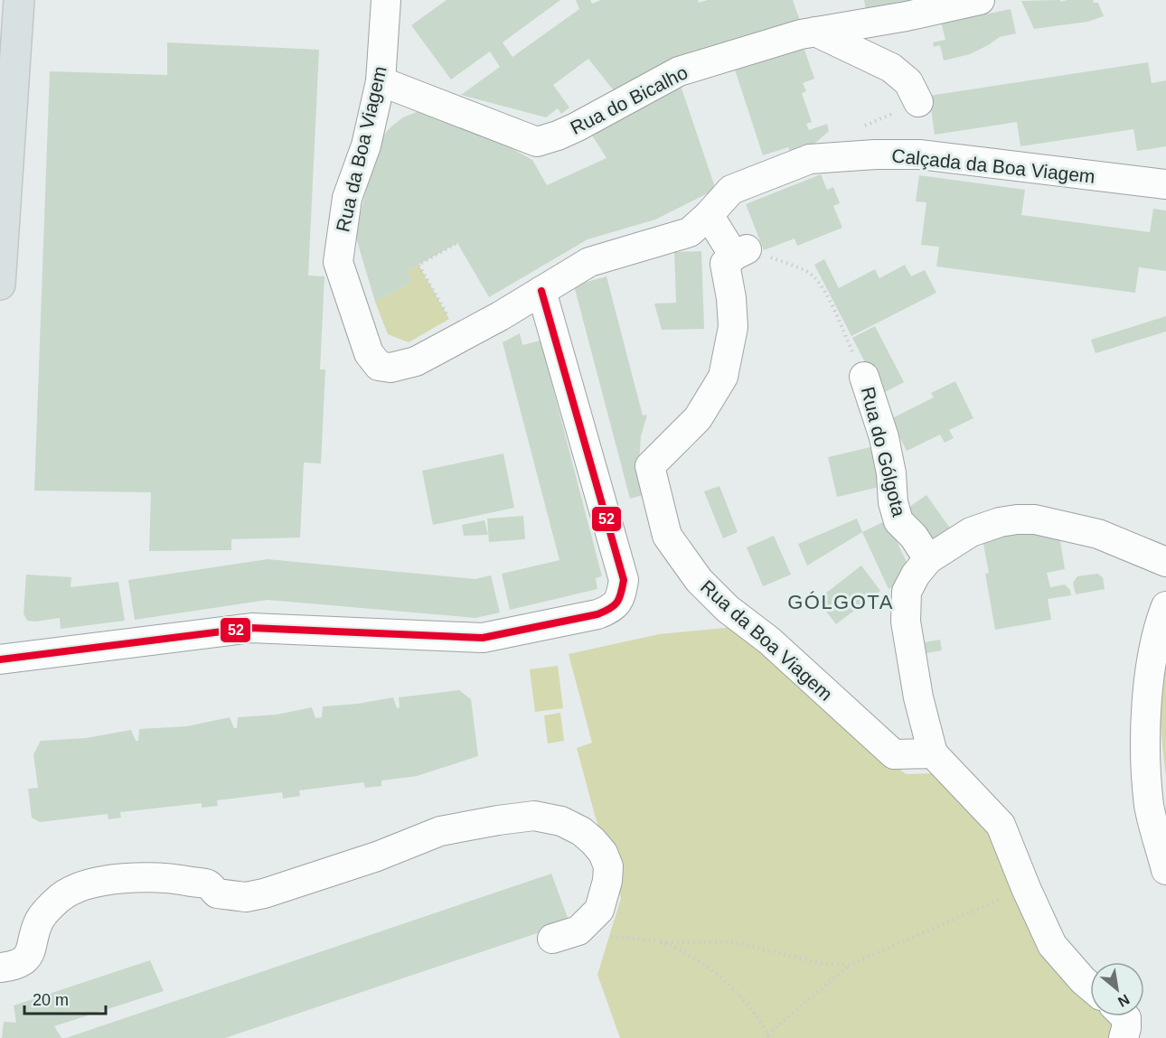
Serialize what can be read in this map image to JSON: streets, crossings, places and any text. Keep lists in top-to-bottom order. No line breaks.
{"streets":{"street":["Rua do Bicalho","Rua da Boa Viagem","Calçada da Boa Viagem","Rua do Gólgota"]},"crossings":[["Rua do Bicalho","Rua da Boa Viagem"],["Rua da Boa Viagem","Calçada da Boa Viagem"],["Rua da Boa Viagem","Rua do Gólgota"]],"districts":["GÓLGOTA"],"lines":["transit line 52"],"scale_bar":"20 m","north":"bottom right"}
